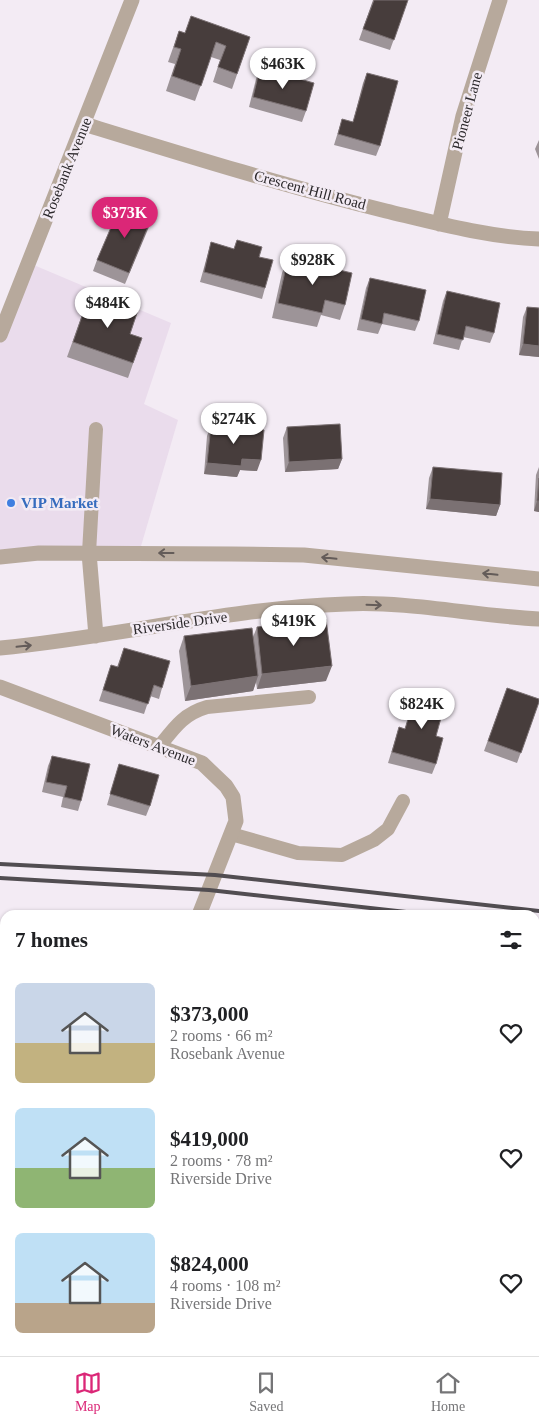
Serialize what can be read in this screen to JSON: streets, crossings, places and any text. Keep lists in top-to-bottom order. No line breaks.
{"streets":{"street":["Pioneer Lane","Rosebank Avenue","Crescent Hill Road","Riverside Drive","Waters Avenue"]},"crossings":[["Pioneer Lane","Crescent Hill Road"],["Rosebank Avenue","Crescent Hill Road"]],"places":["VIP Market"],"page":{"price":["$463K","$373K","$928K","$484K","$274K","$419K","$824K"],"heading":"7 homes","list":[{"name":"$373,000","note":"2 rooms · 66 m² · Rosebank Avenue"},{"name":"$419,000","note":"2 rooms · 78 m² · Riverside Drive"},{"name":"$824,000","note":"4 rooms · 108 m² · Riverside Drive"}],"tabs":["Map","Saved","Home"]}}
